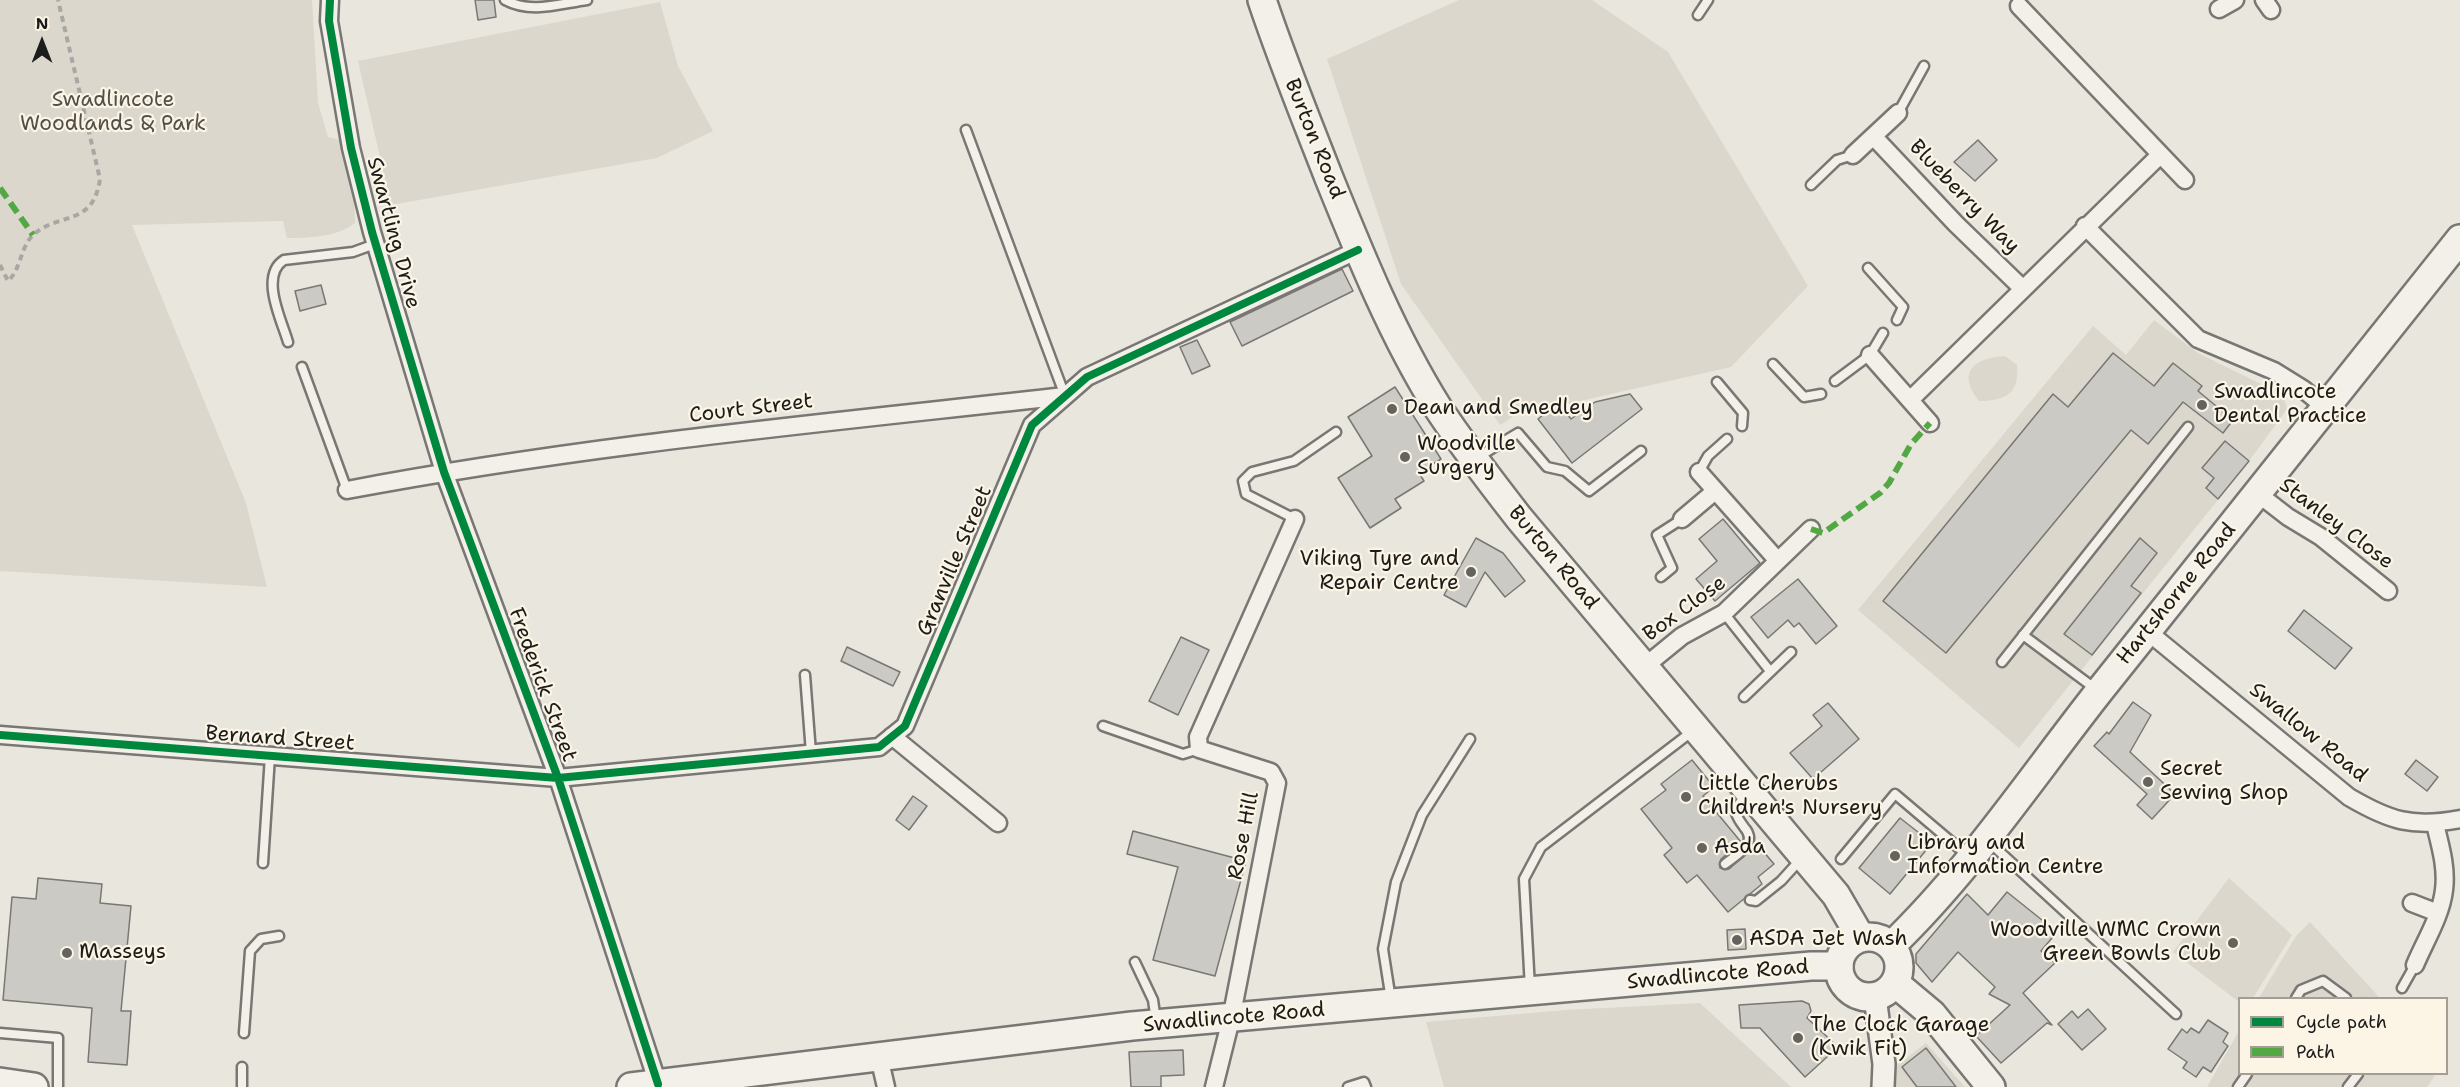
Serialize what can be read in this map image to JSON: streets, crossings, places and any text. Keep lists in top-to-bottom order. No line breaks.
{"streets":{"main road":["Burton Road","Hartshorne Road","Swadlincote Road"],"street":["Blueberry Way","Swartling Drive","Court Street","Stanley Close","Granville Street","Box Close","Frederick Street","Swallow Road","Bernard Street","Rose Hill"]},"crossings":[["Burton Road","Granville Street"],["Burton Road","Hartshorne Road"],["Burton Road","Box Close"],["Burton Road","Swadlincote Road"],["Swartling Drive","Court Street"],["Swartling Drive","Frederick Street"],["Court Street","Granville Street"],["Court Street","Frederick Street"],["Stanley Close","Hartshorne Road"],["Granville Street","Frederick Street"],["Granville Street","Bernard Street"],["Hartshorne Road","Swallow Road"],["Hartshorne Road","Swadlincote Road"],["Frederick Street","Bernard Street"],["Frederick Street","Swadlincote Road"],["Rose Hill","Swadlincote Road"]],"parks":["Swadlincote Woodlands & Park"],"places":["Swadlincote Dental Practice","Dean and Smedley","Woodville Surgery","Viking Tyre and Repair Centre","Secret Sewing Shop","Little Cherubs Children's Nursery","Asda","Library and Information Centre","ASDA Jet Wash","Woodville WMC Crown Green Bowls Club","Masseys","The Clock Garage (Kwik Fit)"],"legend":["Cycle path","Path"],"north":"top"}
